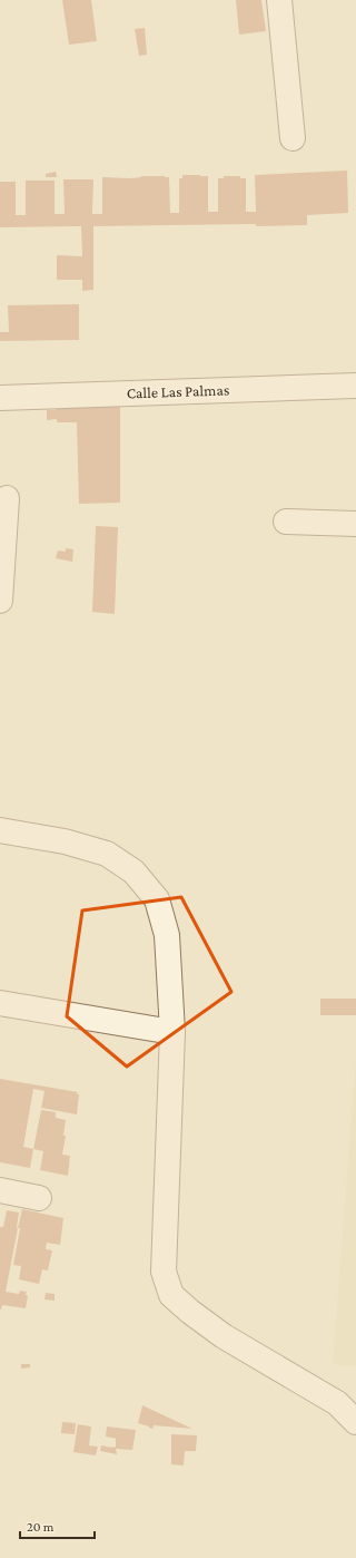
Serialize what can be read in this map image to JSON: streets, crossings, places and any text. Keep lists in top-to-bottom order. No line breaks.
{"streets":{"street":["Calle Las Palmas"]},"scale_bar":"20 m"}
